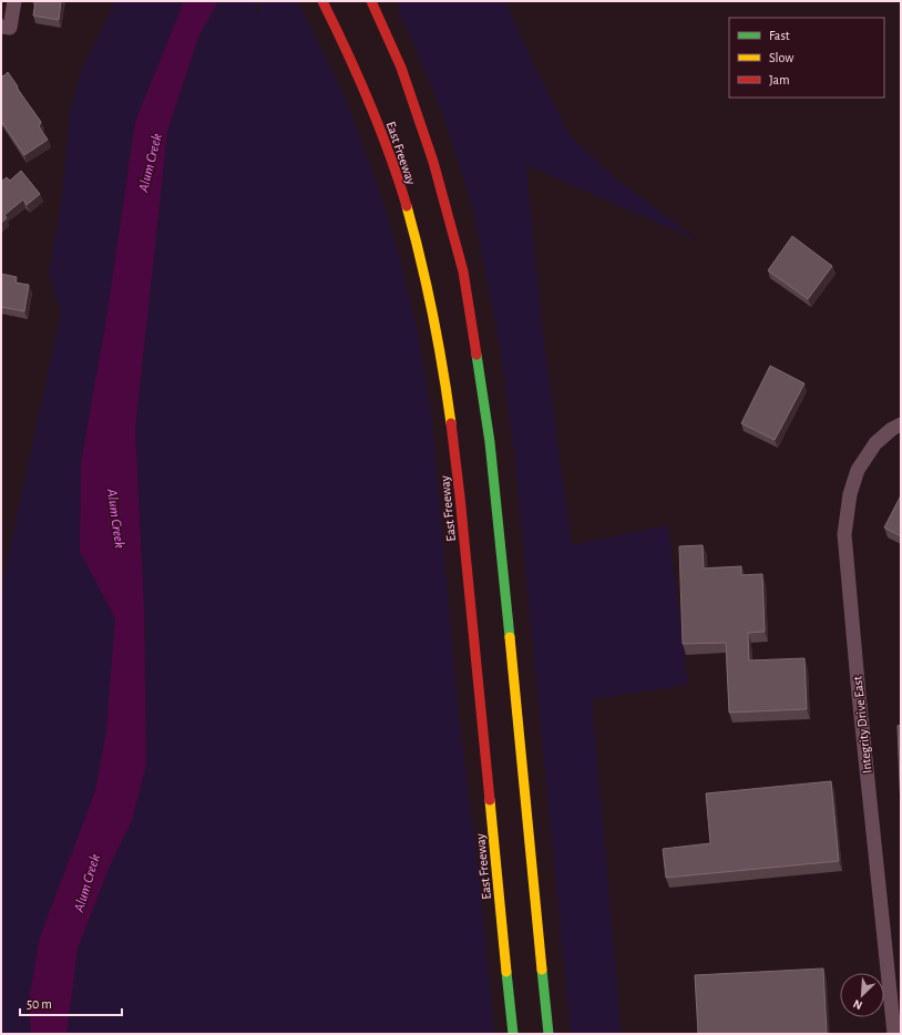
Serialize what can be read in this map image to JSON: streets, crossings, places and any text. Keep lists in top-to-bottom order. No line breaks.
{"streets":{"highway":["East Freeway"],"street":["Integrity Drive East"]},"water":["Alum Creek"],"legend":["Fast","Slow","Jam"],"scale_bar":"50 m","north":"bottom left"}
